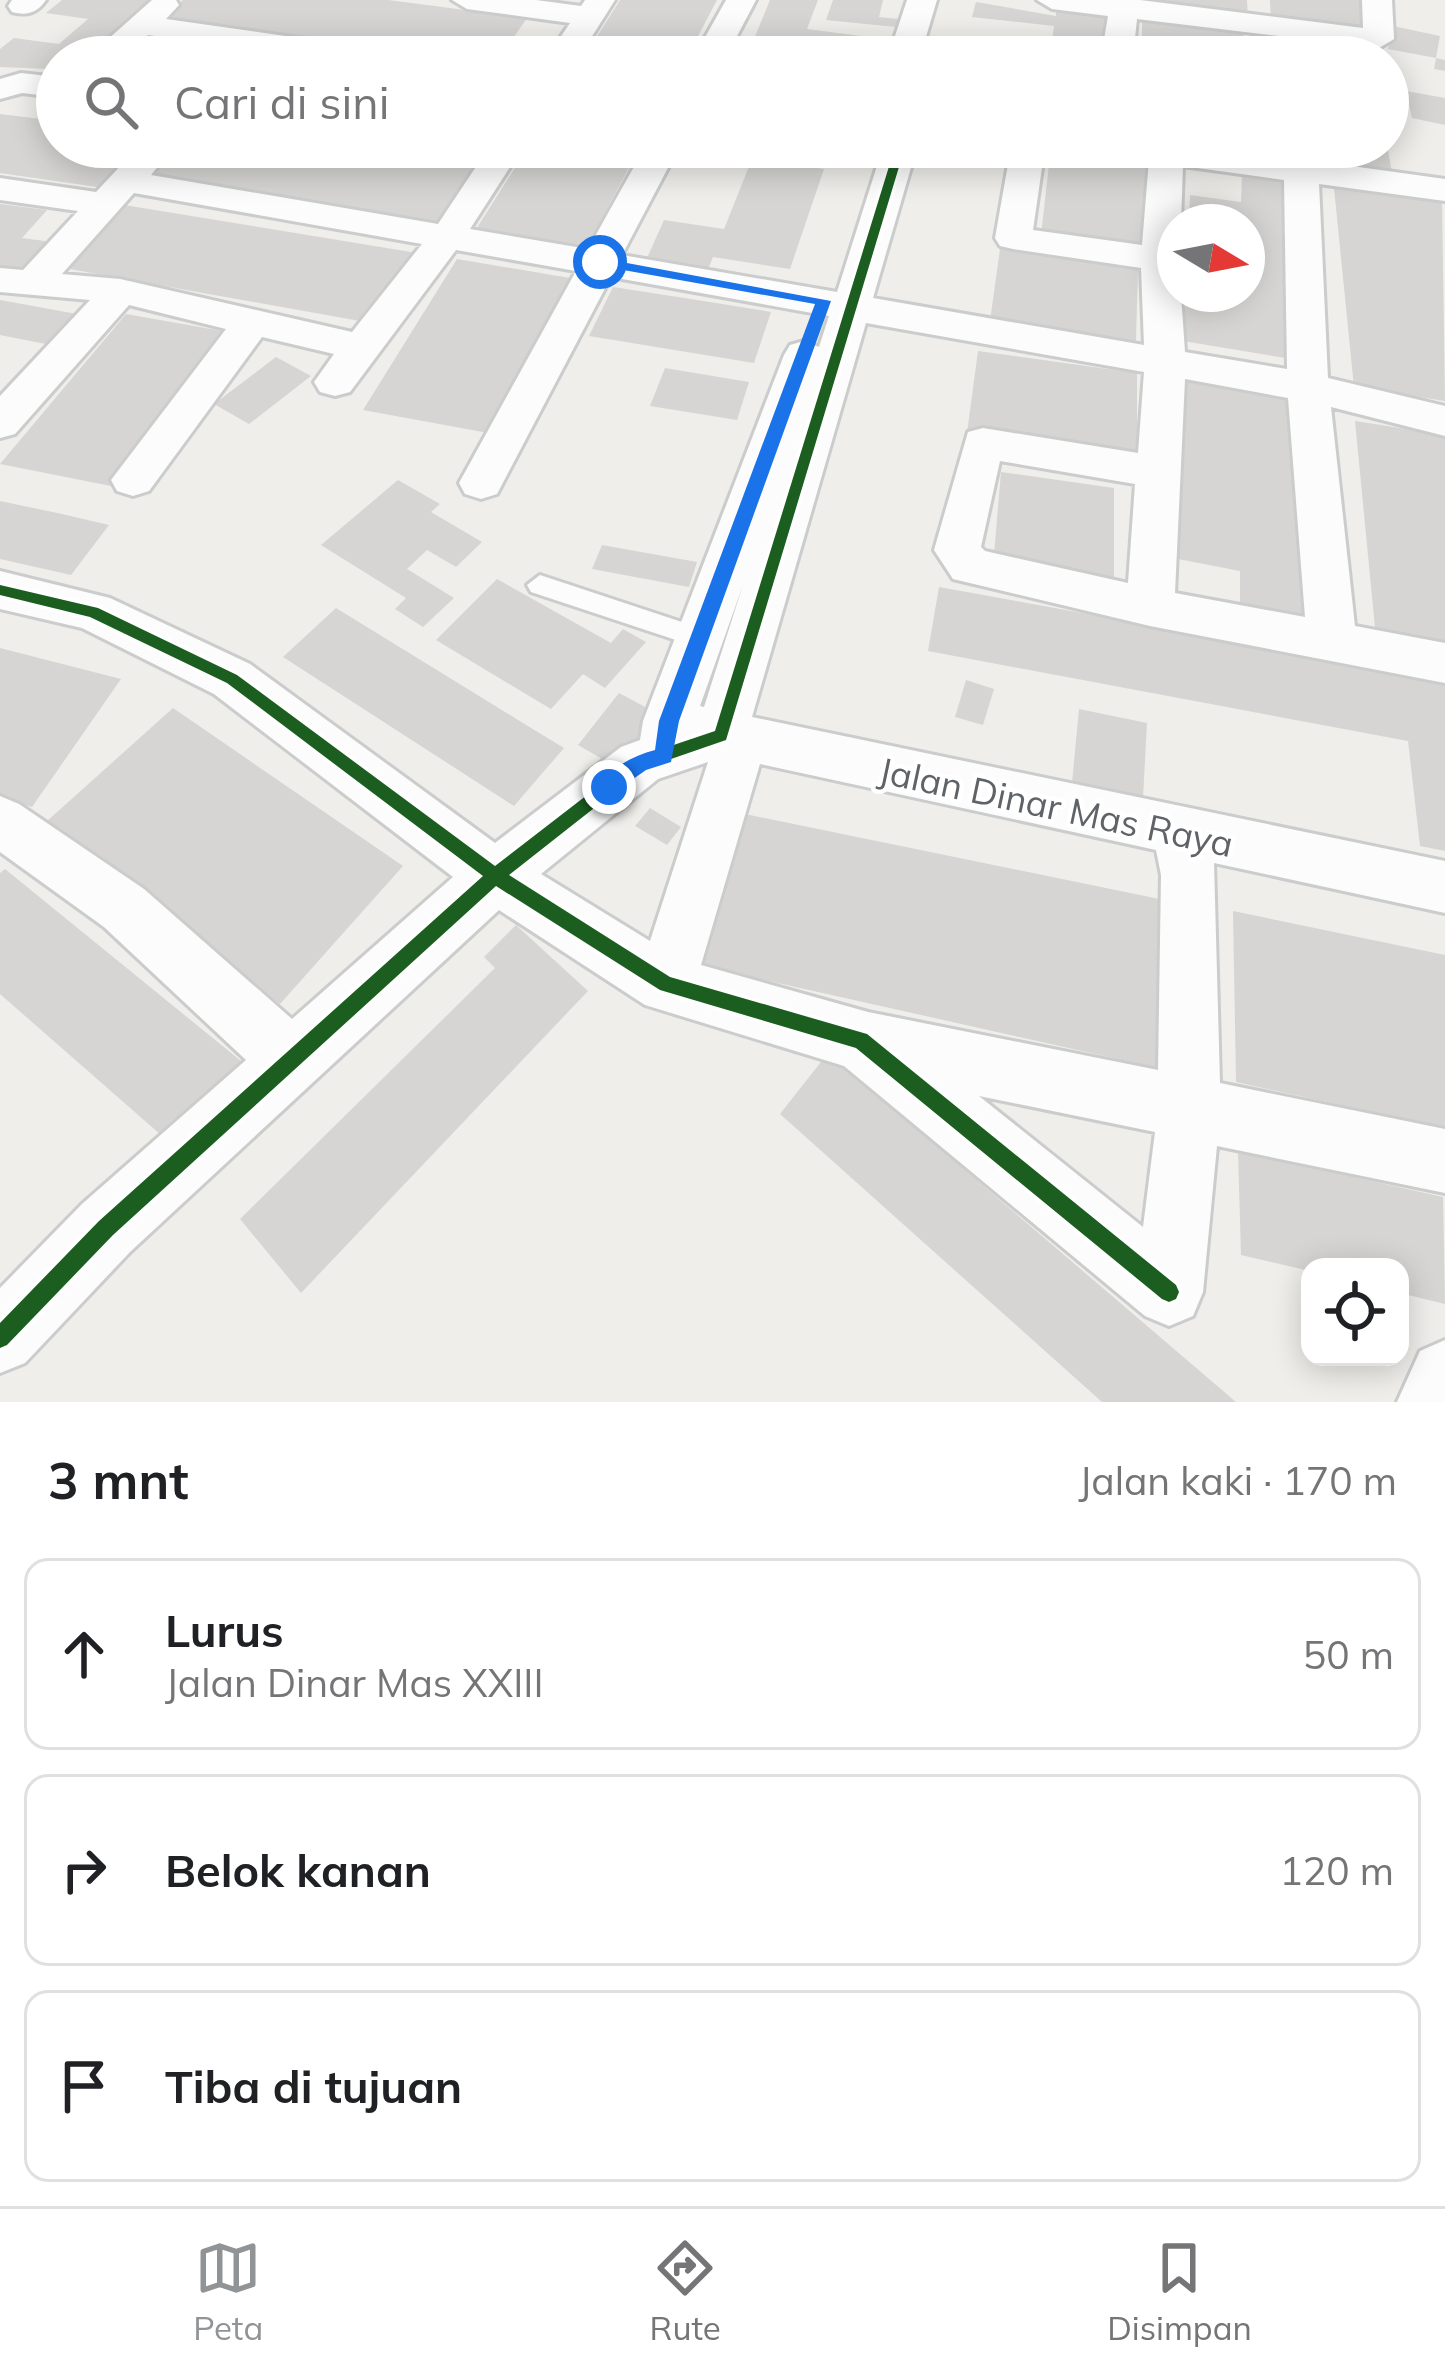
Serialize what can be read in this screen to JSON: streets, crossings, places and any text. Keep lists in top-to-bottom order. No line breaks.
{"streets":{"street":["Jalan Dinar Mas Raya"]},"north":"right","page":{"search":"Cari di sini","heading":["3 mnt","Jalan kaki · 170 m"],"list":[["Lurus","Jalan Dinar Mas XXIII","50 m"],["Belok kanan","120 m"],"Tiba di tujuan"],"nav":["Peta","Rute","Disimpan"]}}
